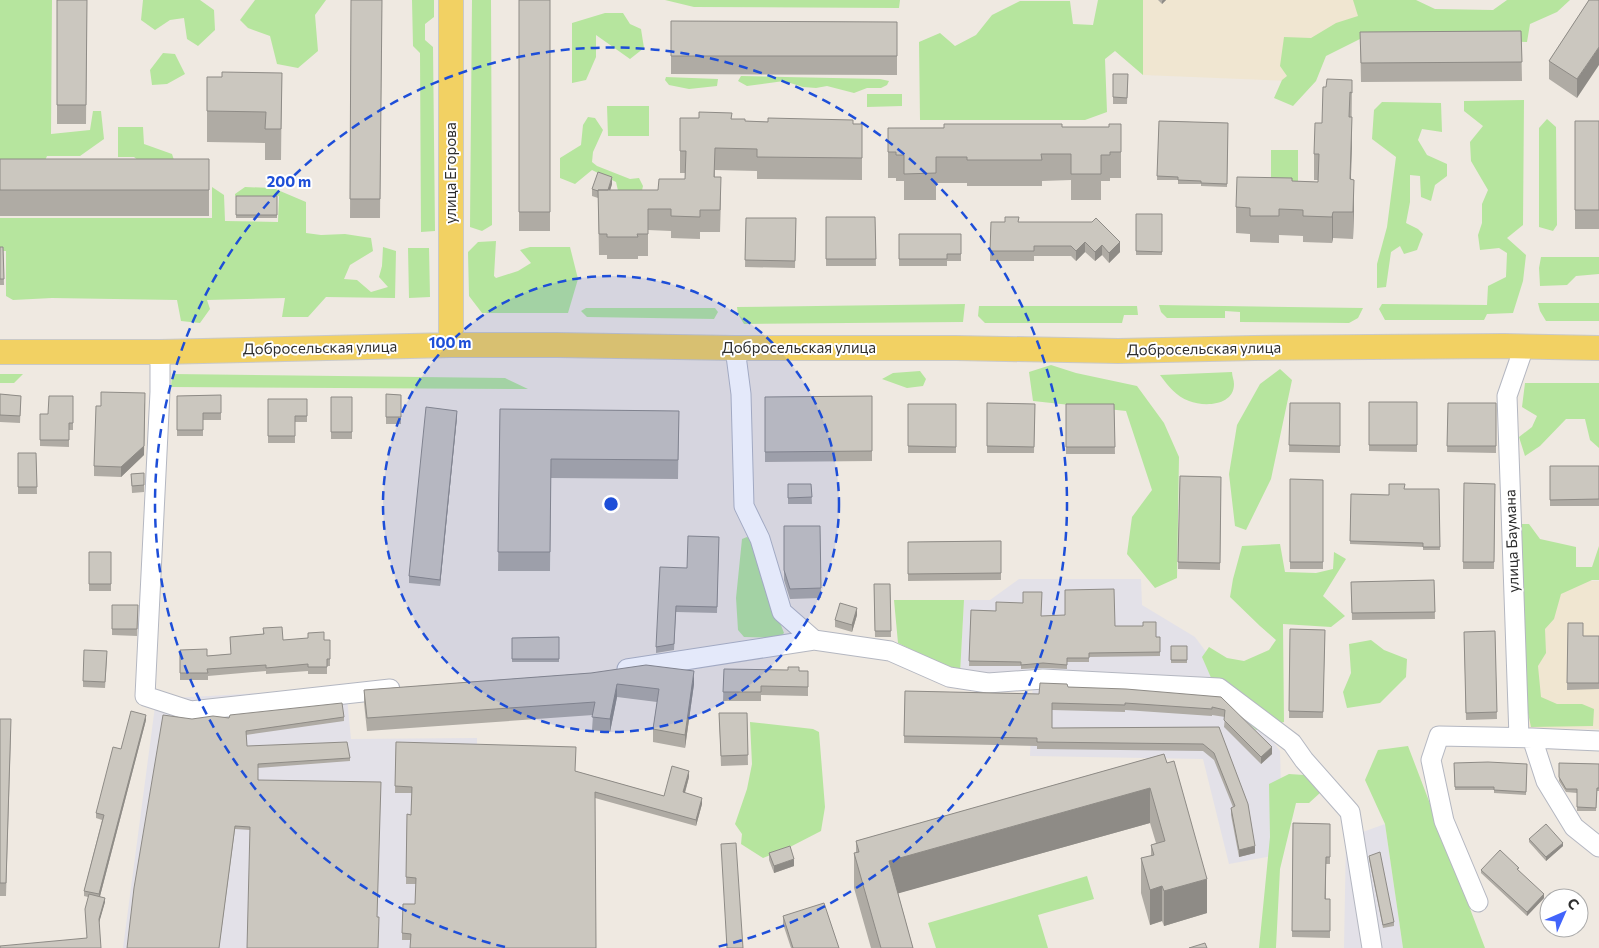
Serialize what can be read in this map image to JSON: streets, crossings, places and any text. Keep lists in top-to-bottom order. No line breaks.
{"streets":{"main road":["улица Егорова","Добросельская улица"],"street":["улица Баумана"]},"crossings":[["улица Егорова","Добросельская улица"],["Добросельская улица","улица Баумана"]],"north":"top right","rings":["200 m","100 m"]}
